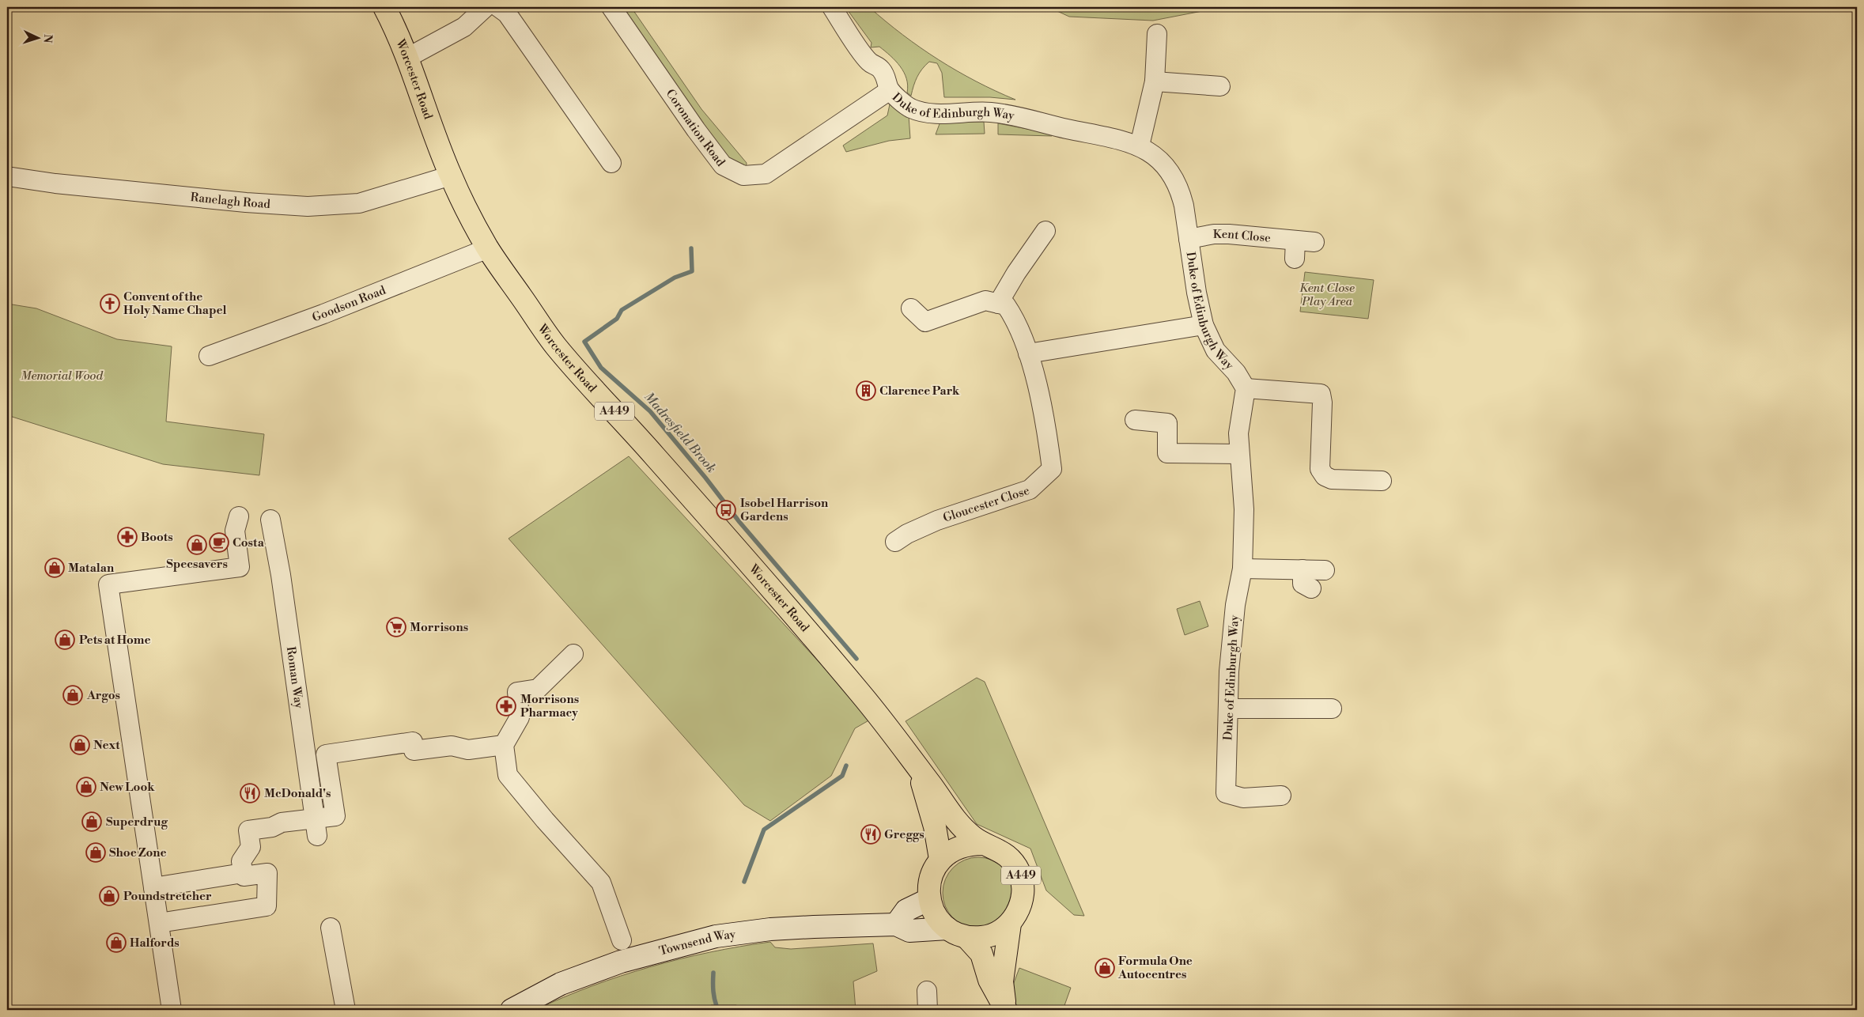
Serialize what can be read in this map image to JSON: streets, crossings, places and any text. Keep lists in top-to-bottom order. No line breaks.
{"streets":{"highway":["Worcester Road","A449"],"main road":["Townsend Way"],"street":["Duke of Edinburgh Way","Coronation Road","Ranelagh Road","Kent Close","Goodson Road","Gloucester Close","Roman Way"]},"crossings":[["Worcester Road","Ranelagh Road"],["Worcester Road","Goodson Road"],["Worcester Road","A449"],["Duke of Edinburgh Way","Coronation Road"],["Duke of Edinburgh Way","Kent Close"]],"water":["Madresfield Brook"],"parks":["Kent Close Play Area","Memorial Wood"],"places":{"church":["Convent of the Holy Name Chapel"],"building":["Clarence Park"],"bus stop":["Isobel Harrison Gardens"],"pharmacy":["Boots","Morrisons Pharmacy"],"cafe":["Costa"],"shop":["Specsavers","Matalan","Pets at Home","Argos","Next","New Look","Superdrug","Shoe Zone","Poundstretcher","Halfords","Formula One Autocentres"],"supermarket":["Morrisons"],"restaurant":["McDonald's","Greggs"]},"north":"right"}
